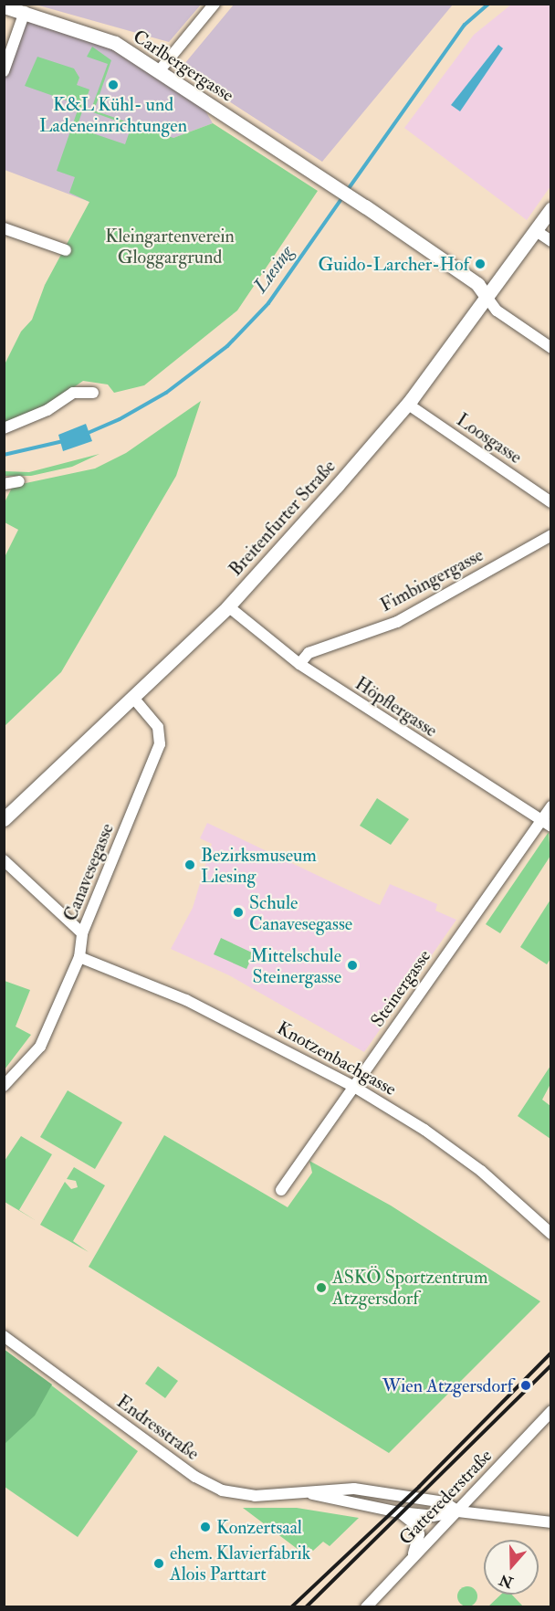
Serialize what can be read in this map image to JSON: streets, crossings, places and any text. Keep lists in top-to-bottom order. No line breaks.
{"streets":{"main road":["Carlbergergasse","Breitenfurter Straße"],"street":["Loosgasse","Fimbingergasse","Höpflergasse","Canavesegasse","Steinergasse","Knotzenbachgasse","Endresstraße","Gatterederstraße"]},"crossings":[["Carlbergergasse","Breitenfurter Straße"],["Loosgasse","Breitenfurter Straße"],["Breitenfurter Straße","Höpflergasse"],["Breitenfurter Straße","Canavesegasse"],["Fimbingergasse","Höpflergasse"],["Höpflergasse","Steinergasse"],["Canavesegasse","Knotzenbachgasse"],["Steinergasse","Knotzenbachgasse"],["Endresstraße","Gatterederstraße"]],"water":["Liesing"],"parks":["Kleingartenverein Gloggargrund"],"places":["K&L Kühl- und Ladeneinrichtungen","Guido-Larcher-Hof","Bezirksmuseum Liesing","Schule Canavesegasse","Mittelschule Steinergasse","ASKÖ Sportzentrum Atzgersdorf","Wien Atzgersdorf","Konzertsaal","ehem. Klavierfabrik Alois Parttart"],"north":"bottom"}
